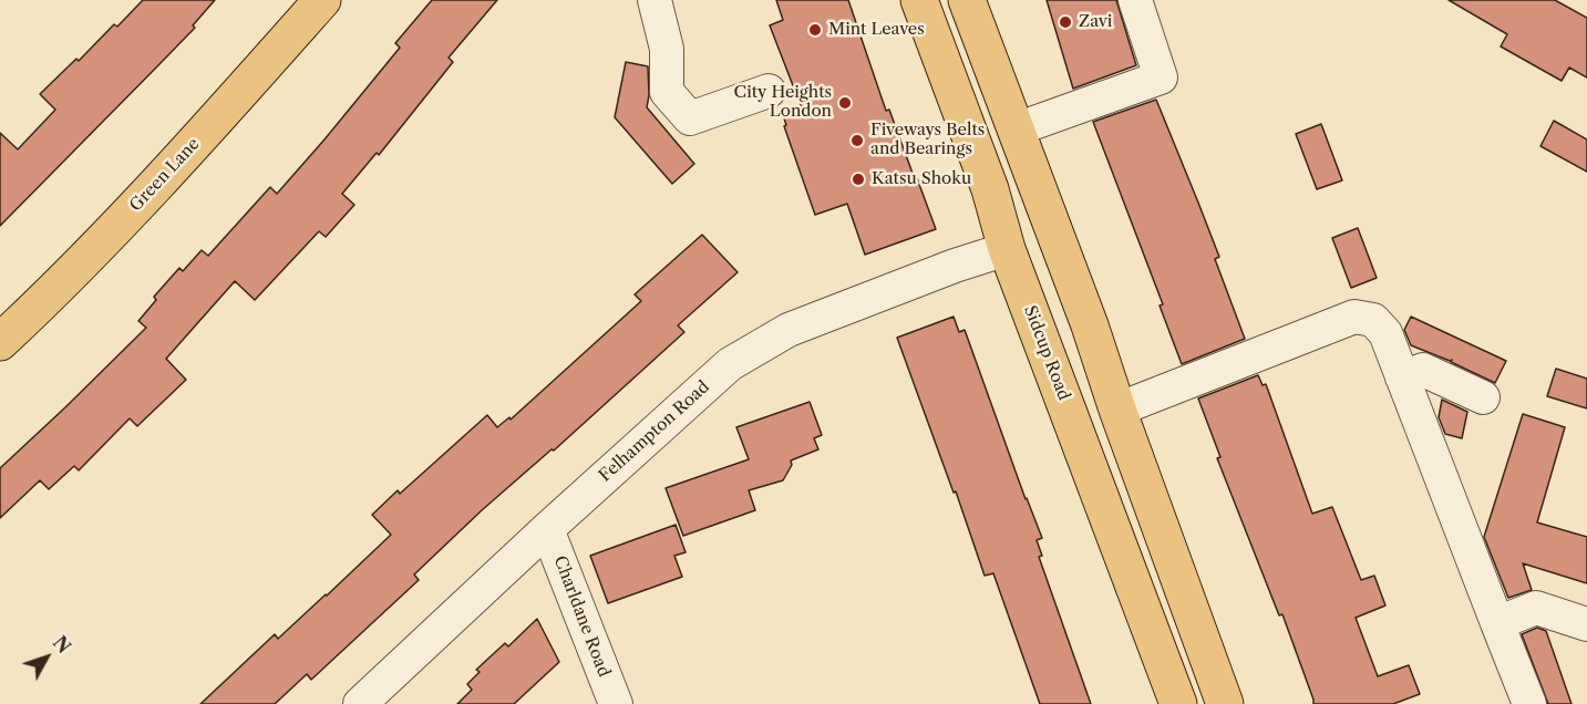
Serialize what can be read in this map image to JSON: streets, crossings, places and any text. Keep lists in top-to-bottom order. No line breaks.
{"streets":{"main road":["Green Lane","Sidcup Road"],"street":["Felhampton Road","Charldane Road"]},"crossings":[["Sidcup Road","Felhampton Road"],["Felhampton Road","Charldane Road"]],"places":["Zavi","Mint Leaves","City Heights London","Fiveways Belts and Bearings","Katsu Shoku"],"north":"top right"}
